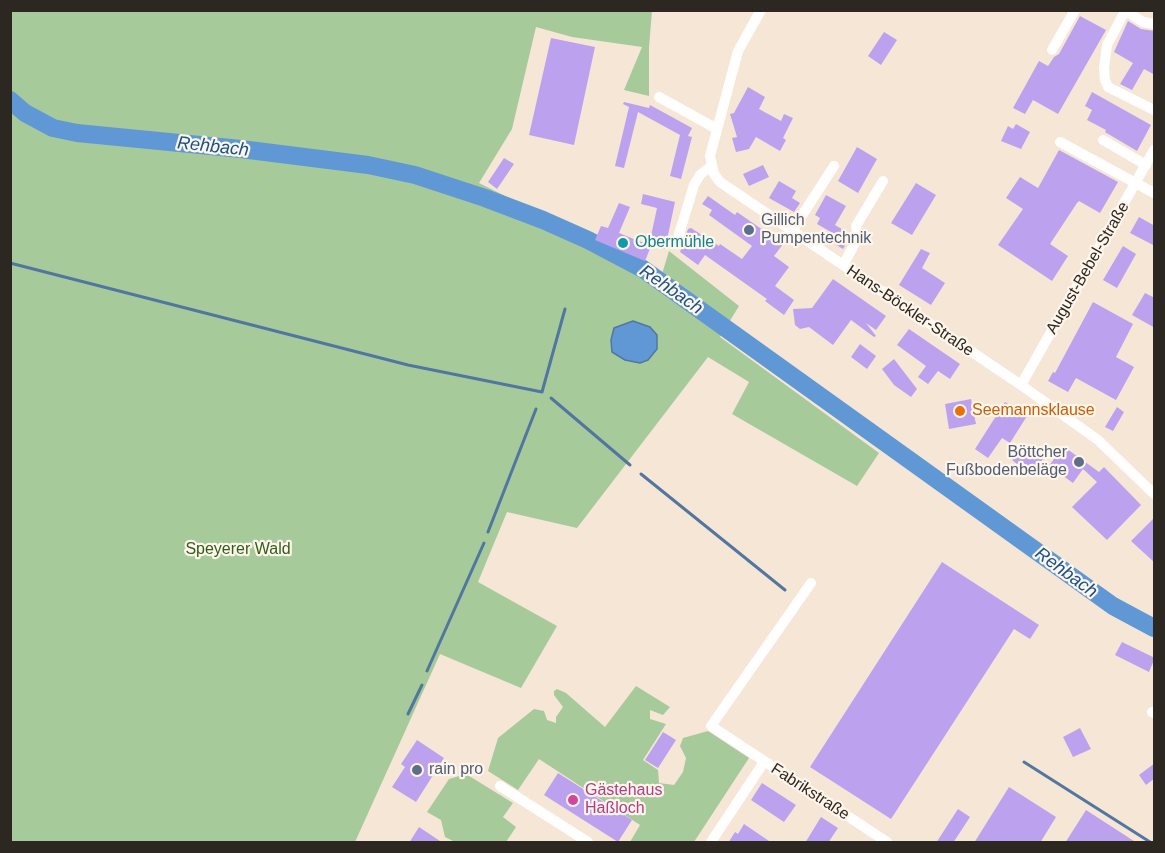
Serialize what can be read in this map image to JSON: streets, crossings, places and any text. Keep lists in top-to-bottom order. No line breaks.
{"streets":{"street":["August-Bebel-Straße","Hans-Böckler-Straße","Fabrikstraße"]},"crossings":[["August-Bebel-Straße","Hans-Böckler-Straße"]],"water":["Rehbach"],"parks":["Speyerer Wald"],"places":["Gillich Pumpentechnik","Obermühle","Seemannsklause","Böttcher Fußbodenbeläge","rain pro","Gästehaus Haßloch"]}
